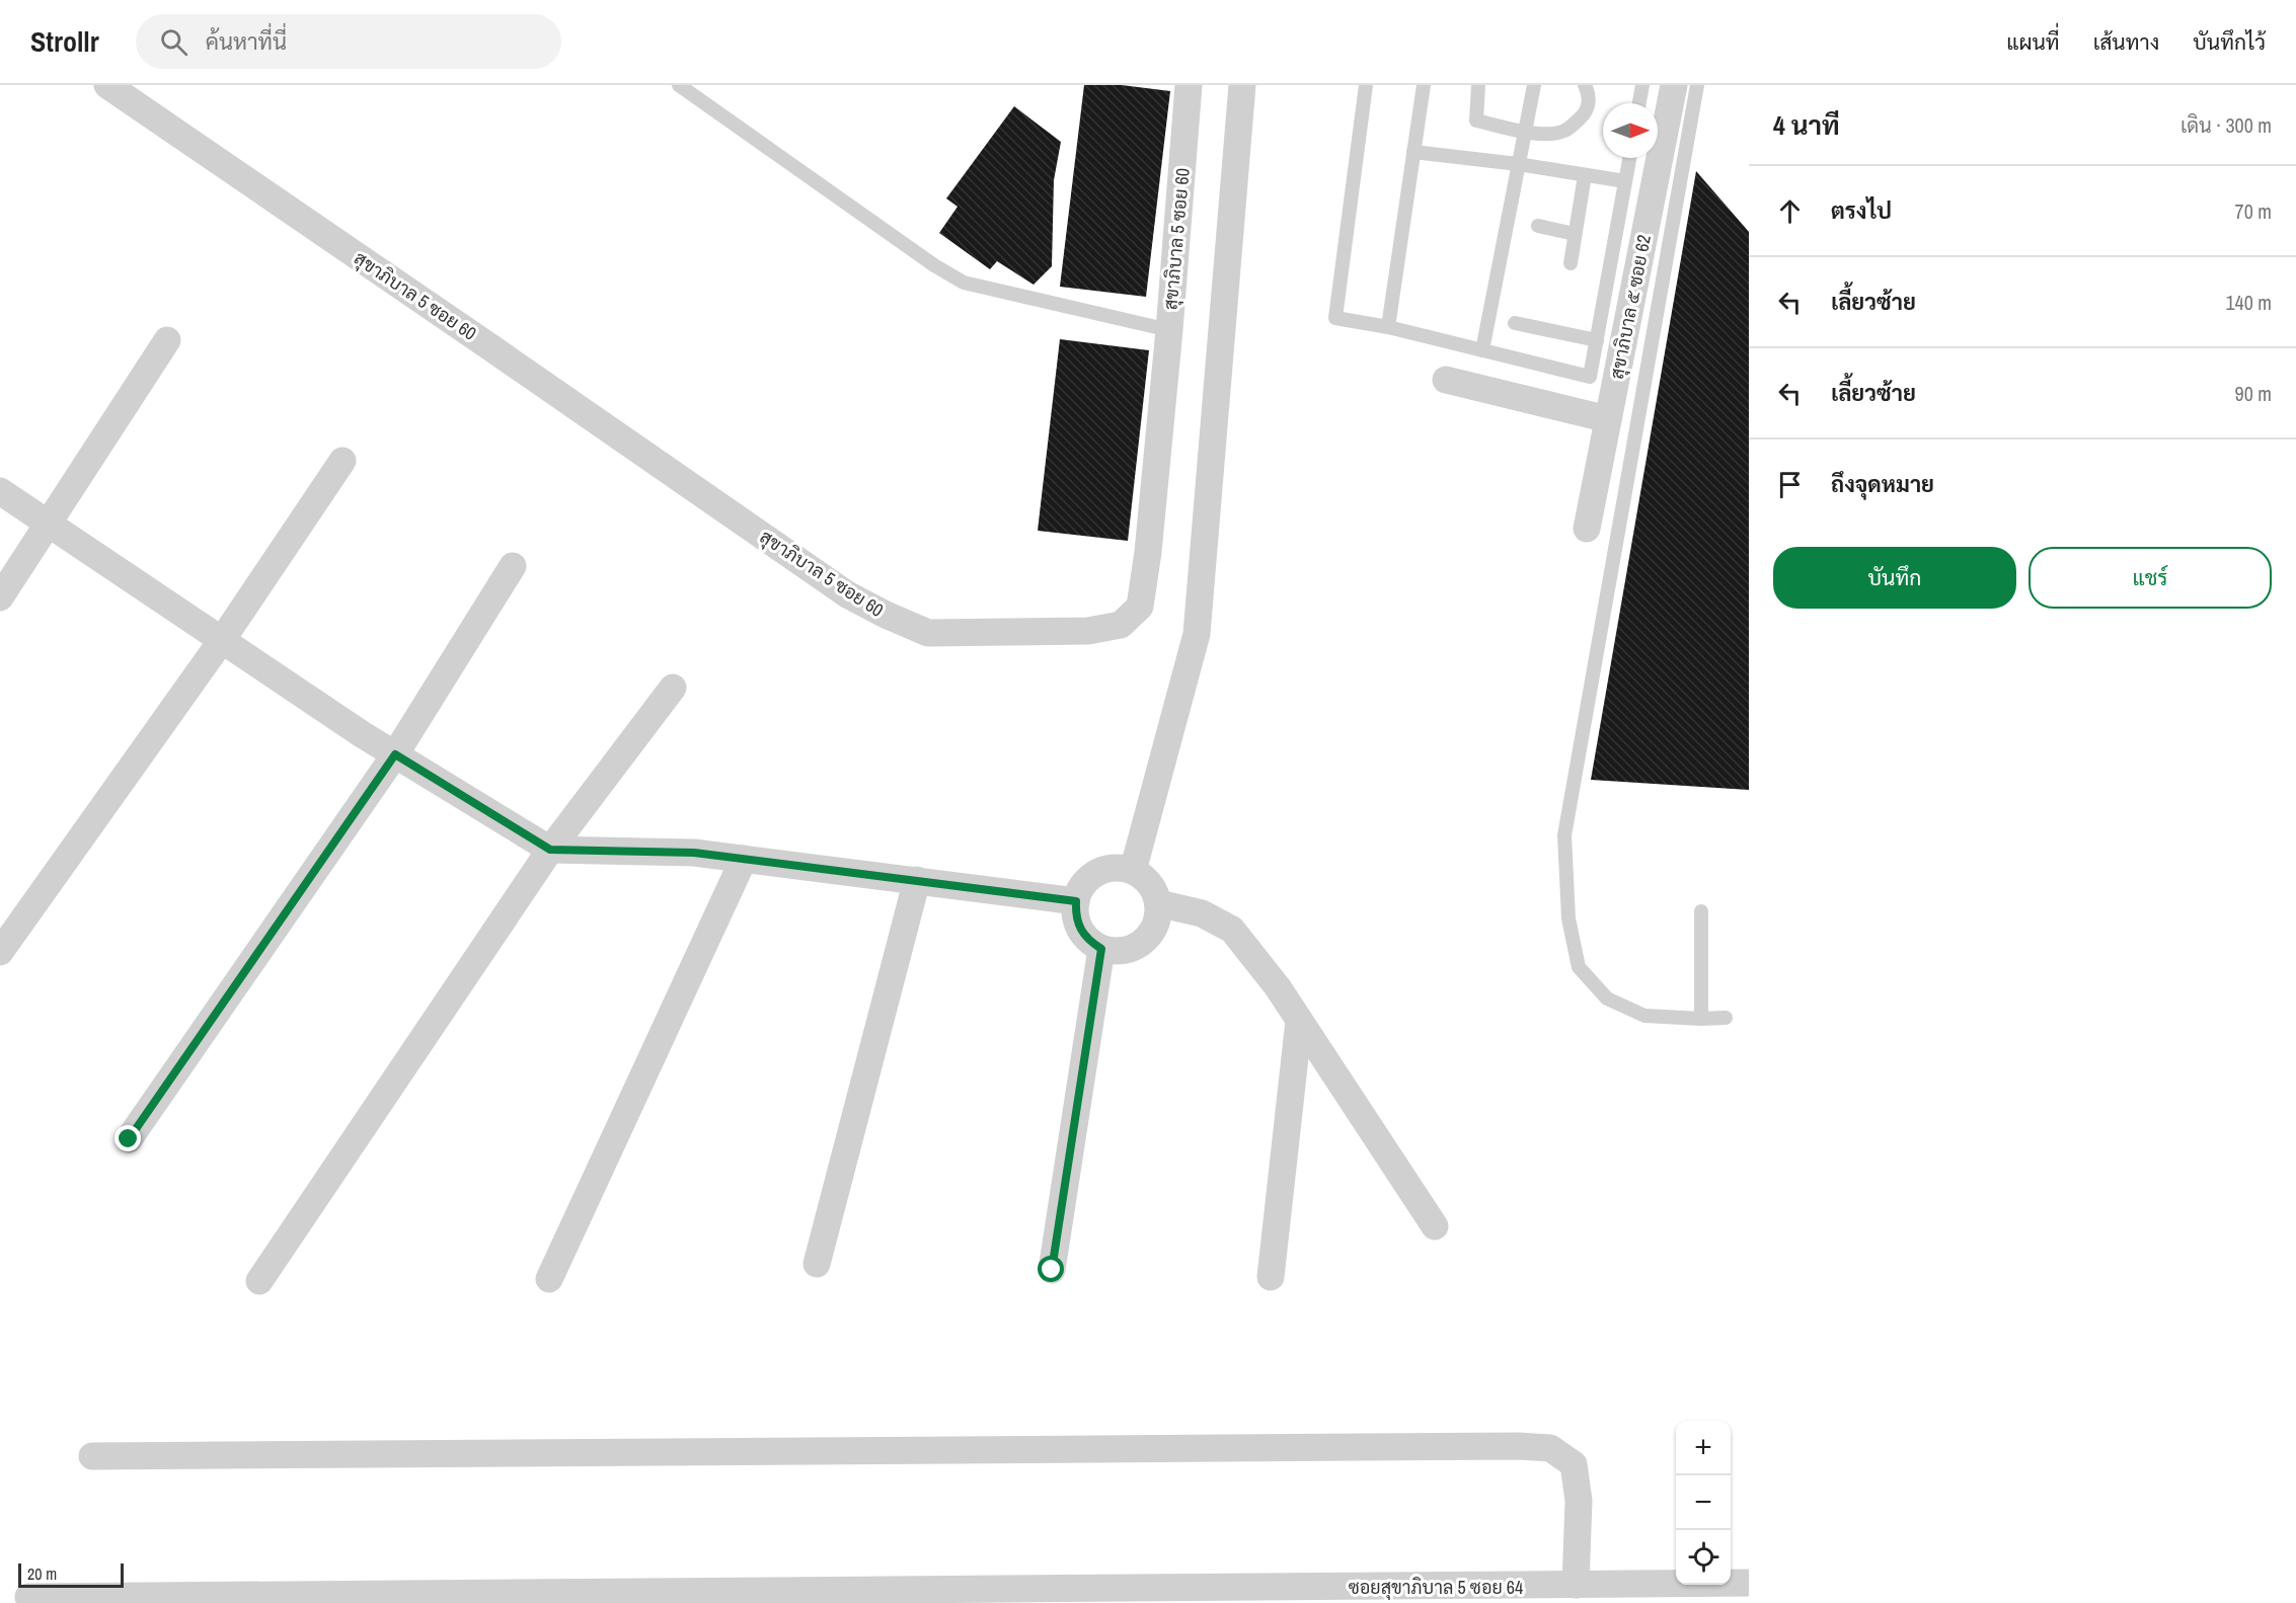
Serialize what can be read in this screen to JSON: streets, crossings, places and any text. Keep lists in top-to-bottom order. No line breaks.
{"streets":{"street":["สุขาภิบาล 5 ซอย 60","สุขาภิบาล ๕ ซอย 62","ซอยสุขาภิบาล 5 ซอย 64"]},"scale_bar":"20 m","north":"right","page":{"header":"Strollr","search":"ค้นหาที่นี่","nav":["แผนที่","เส้นทาง","บันทึกไว้"],"heading":["4 นาที","เดิน · 300 m"],"list":[["ตรงไป","70 m"],["เลี้ยวซ้าย","140 m"],["เลี้ยวซ้าย","90 m"],"ถึงจุดหมาย"],"buttons":["บันทึก","แชร์"],"map_buttons":["+","−"],"scale":"20 m"}}
